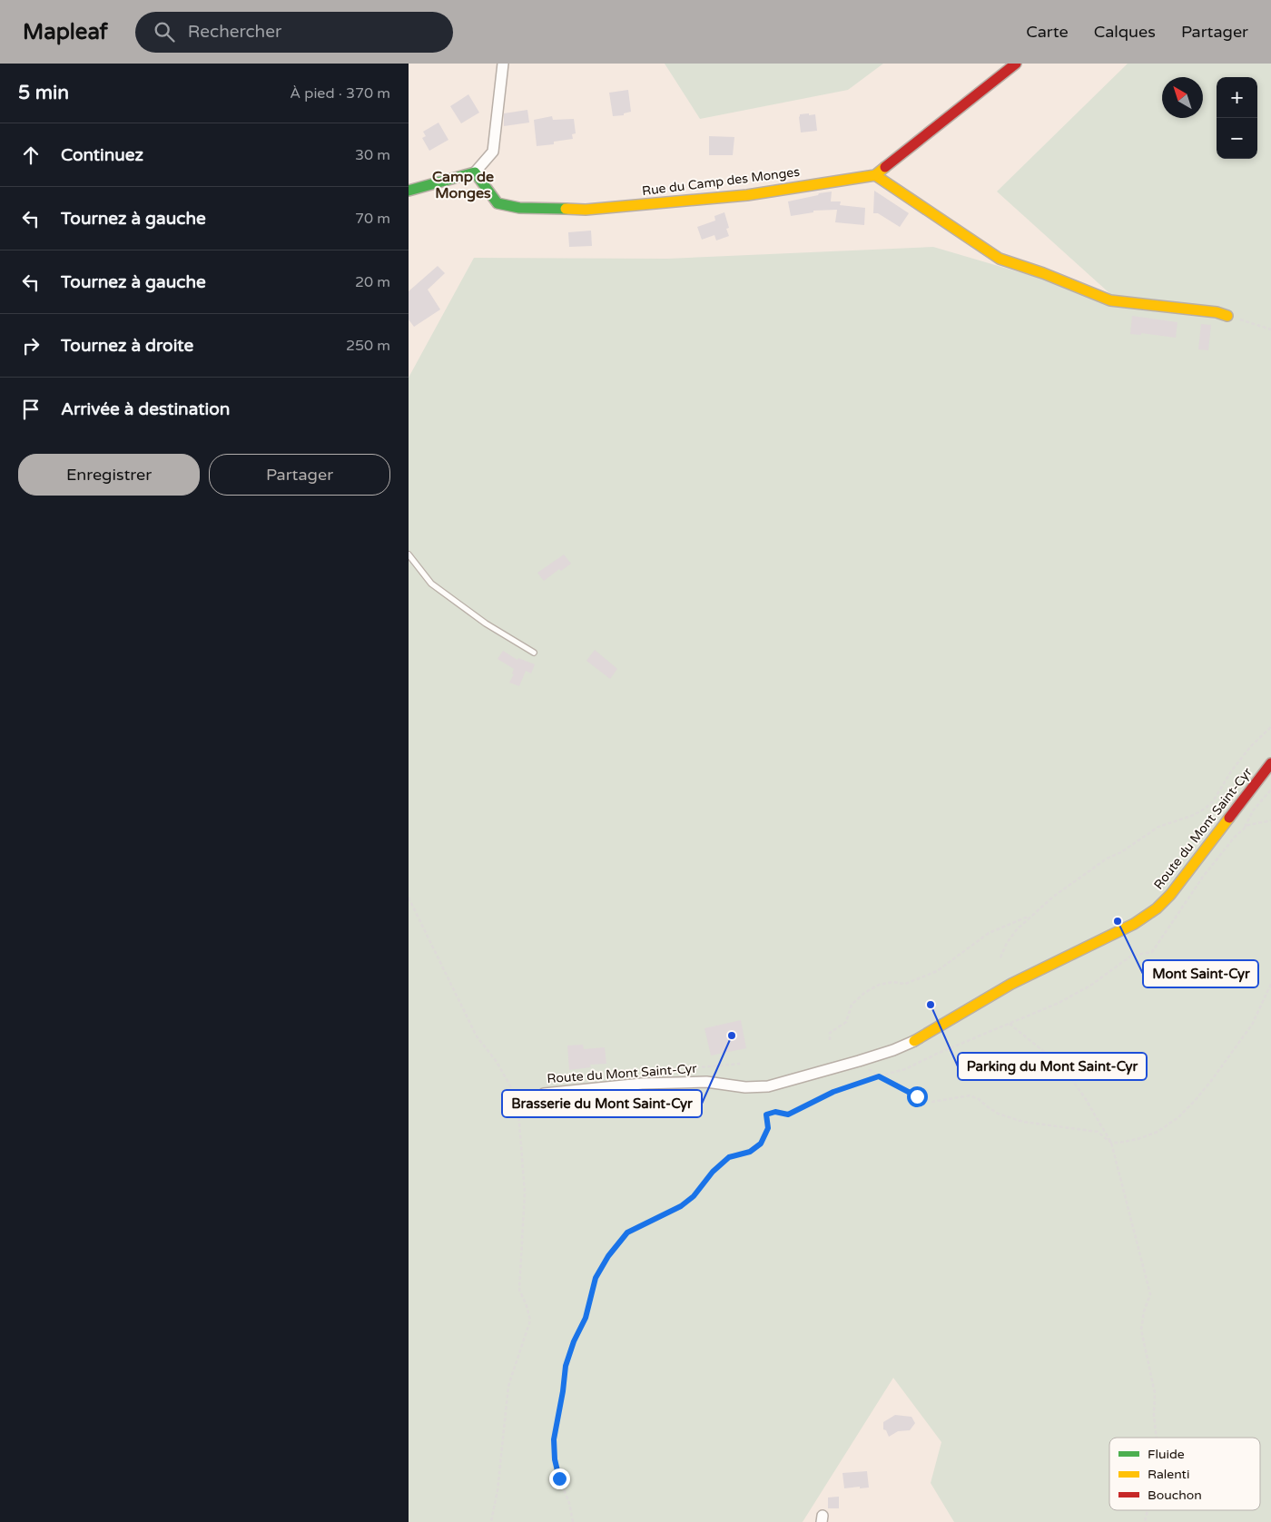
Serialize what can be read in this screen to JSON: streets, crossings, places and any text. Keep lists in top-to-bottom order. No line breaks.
{"streets":{"street":["Rue du Camp des Monges","Route du Mont Saint-Cyr"]},"districts":["Camp de Monges"],"places":["Mont Saint-Cyr","Parking du Mont Saint-Cyr","Brasserie du Mont Saint-Cyr"],"legend":["Fluide","Ralenti","Bouchon"],"north":"top left","page":{"header":"Mapleaf","search":"Rechercher","nav":["Carte","Calques","Partager"],"heading":["5 min","À pied · 370 m"],"map_buttons":["+","−"],"list":[["Continuez","30 m"],["Tournez à gauche","70 m"],["Tournez à gauche","20 m"],["Tournez à droite","250 m"],"Arrivée à destination"],"buttons":["Enregistrer","Partager"]}}
